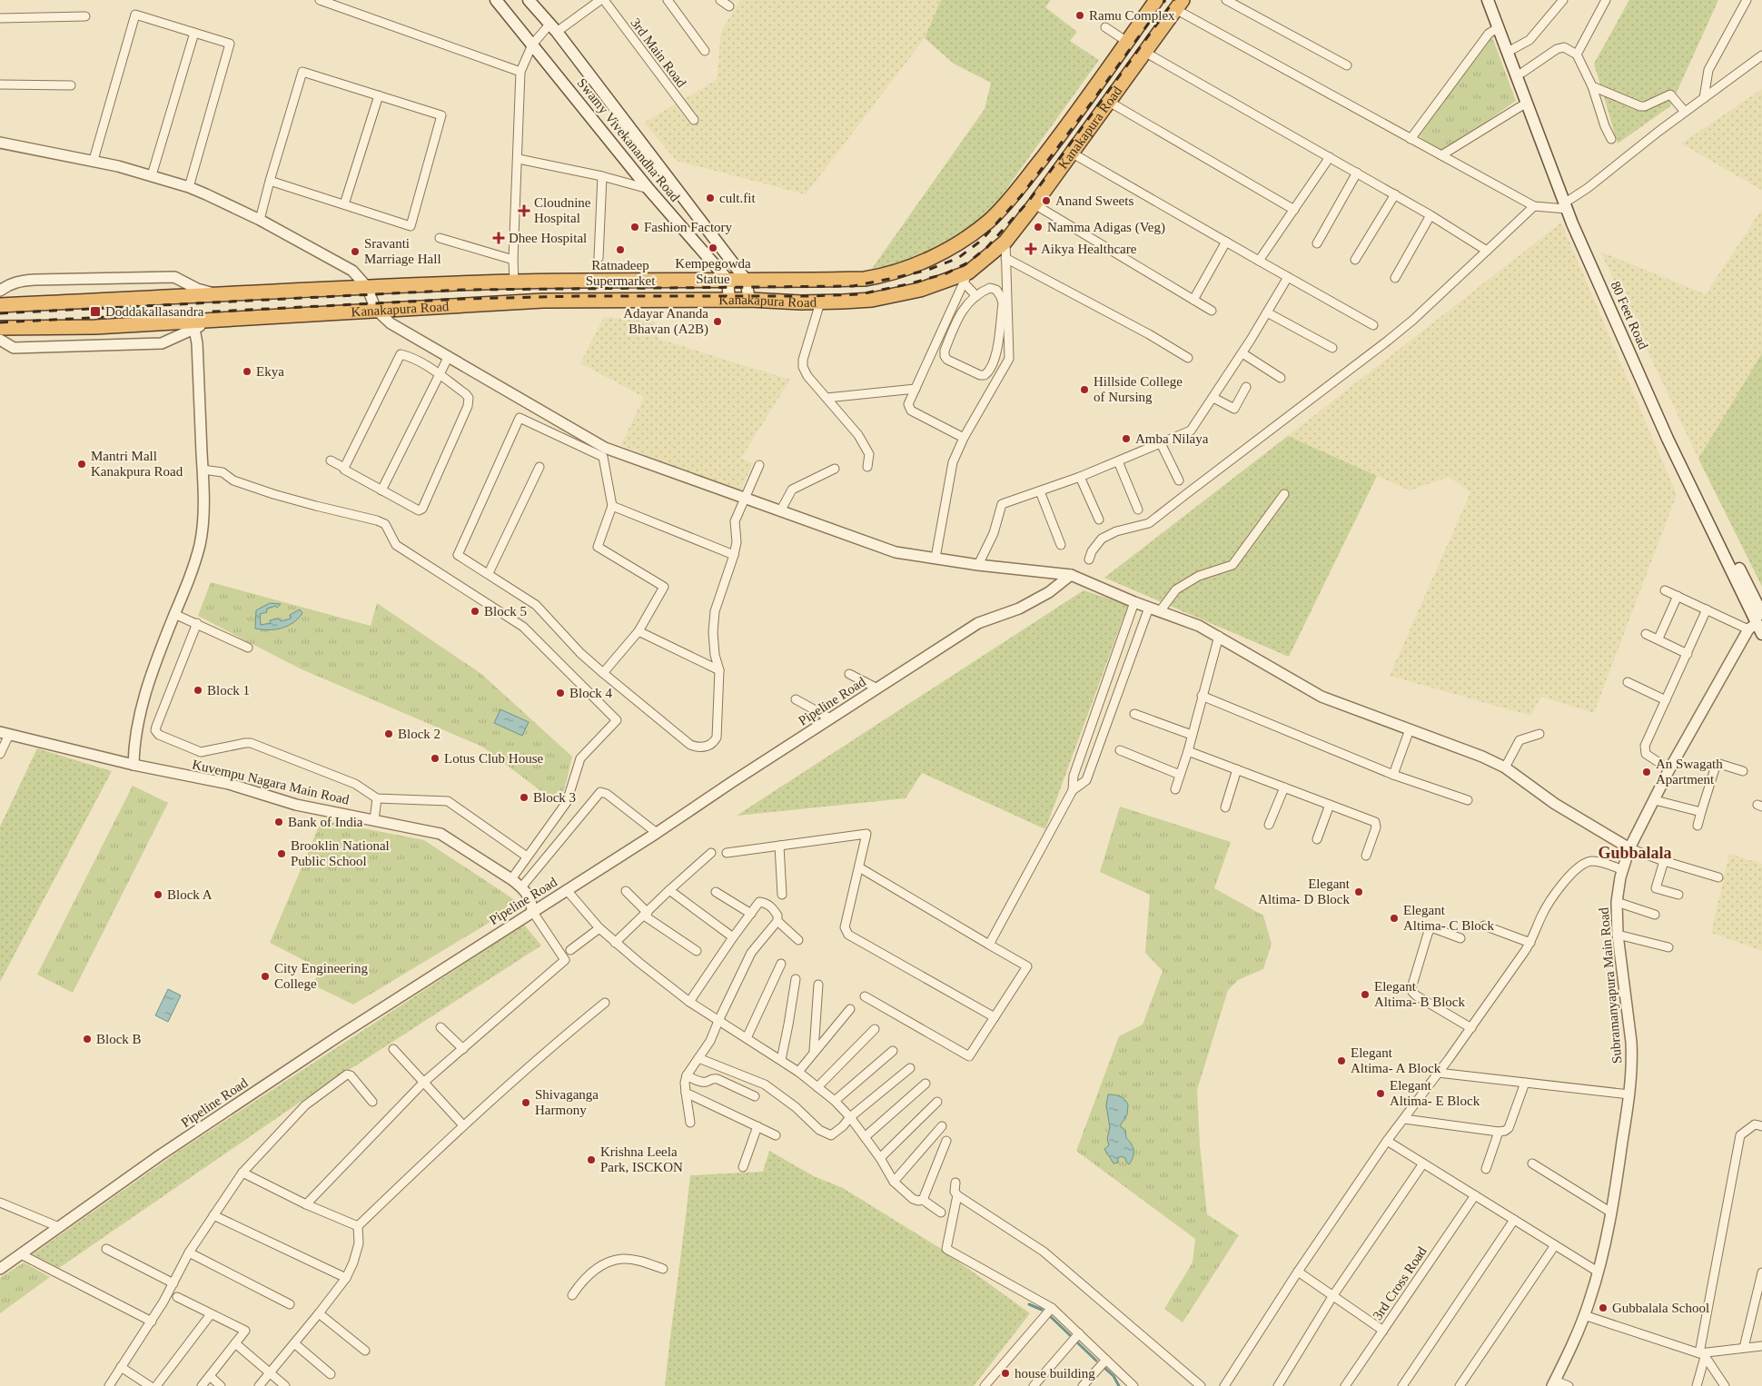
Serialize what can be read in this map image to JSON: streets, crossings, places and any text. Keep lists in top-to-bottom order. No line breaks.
{"streets":{"highway":["Kanakapura Road"],"main road":["Swamy Vivekanandha Road","80 Feet Road"],"street":["3rd Main Road","Pipeline Road","Kuvempu Nagara Main Road","Subramanyapura Main Road","3rd Cross Road"]},"crossings":[["Kanakapura Road","Swamy Vivekanandha Road"],["80 Feet Road","Subramanyapura Main Road"],["Pipeline Road","Kuvempu Nagara Main Road"]],"districts":["Gubbalala"],"places":{"other":["Ramu Complex","cult.fit","Anand Sweets","Fashion Factory","Namma Adigas (Veg)","Kempegowda Statue","Ratnadeep Supermarket","Sravanti Marriage Hall","Adayar Ananda Bhavan (A2B)","Ekya","Hillside College of Nursing","Amba Nilaya","Mantri Mall Kanakpura Road","Block 5","Block 1","Block 4","Block 2","Lotus Club House","An Swagath Apartment","Block 3","Bank of India","Brooklin National Public School","Elegant Altima- D Block","Block A","Elegant Altima- C Block","City Engineering College","Elegant Altima- B Block","Block B","Elegant Altima- A Block","Elegant Altima- E Block","Shivaganga Harmony","Krishna Leela Park, ISCKON","Gubbalala School","house building"],"health":["Cloudnine Hospital","Dhee Hospital","Aikya Healthcare"],"transit":["Doddakallasandra"]}}
